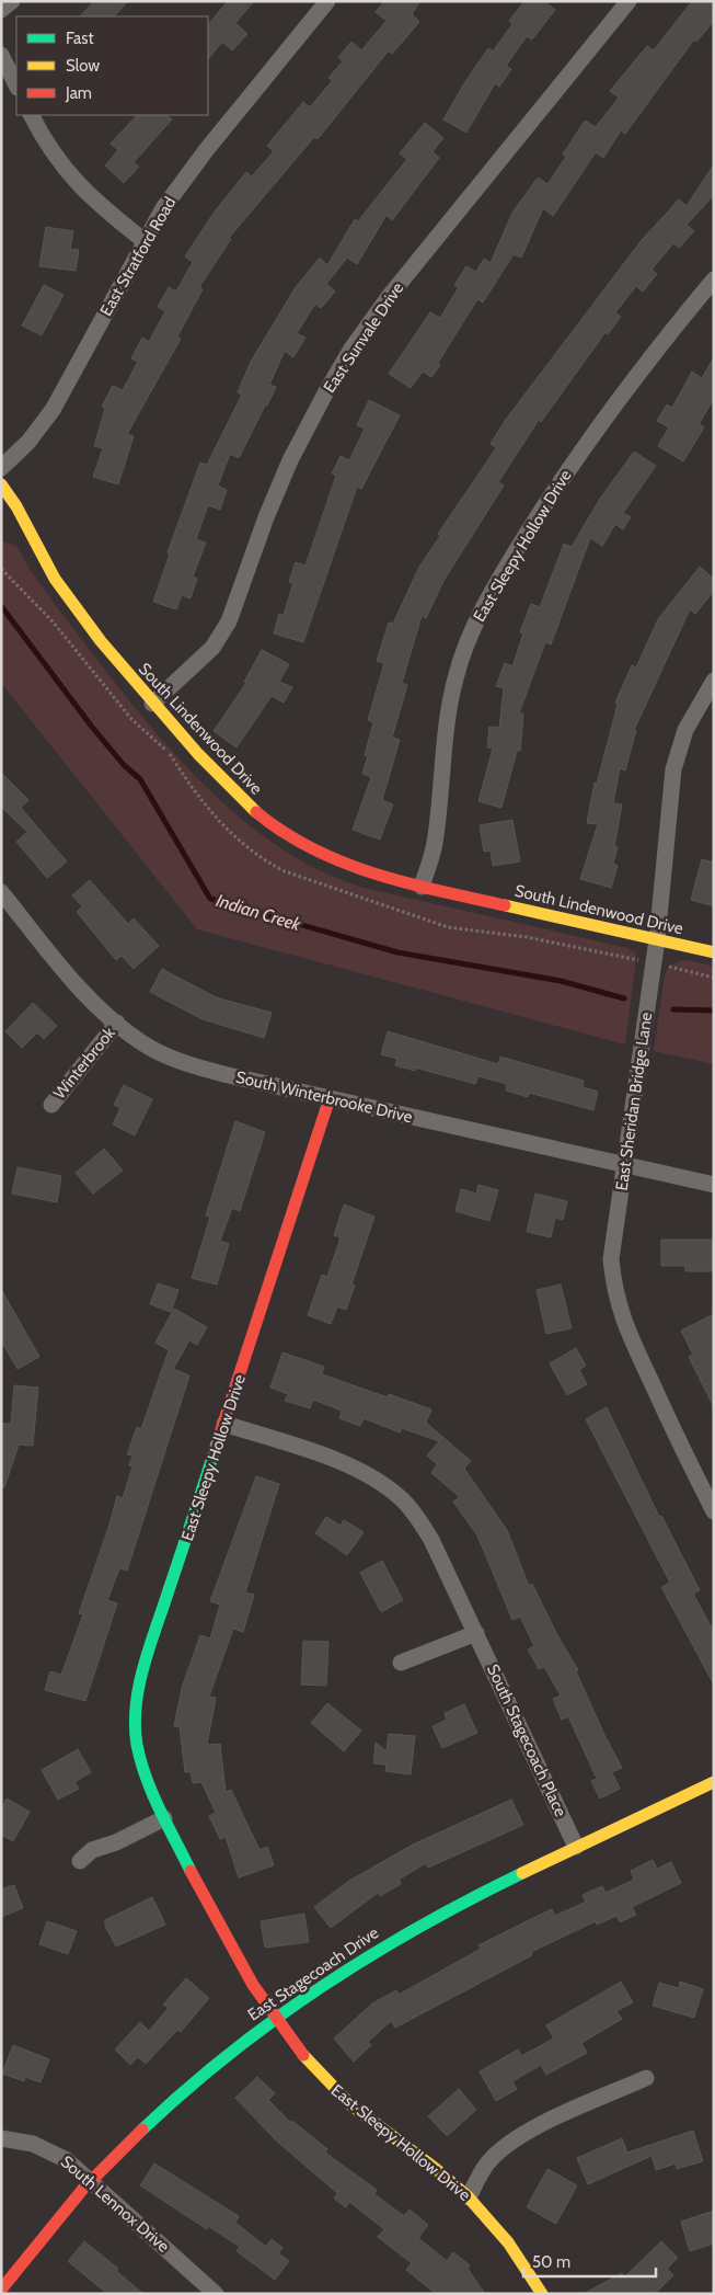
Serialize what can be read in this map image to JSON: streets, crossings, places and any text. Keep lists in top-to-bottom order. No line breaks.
{"streets":{"street":["East Stratford Road","East Sunvale Drive","East Sleepy Hollow Drive","South Lindenwood Drive","Winterbrook","South Winterbrooke Drive","East Sheridan Bridge Lane","South Stagecoach Place","East Stagecoach Drive","South Lennox Drive"]},"crossings":[["East Sunvale Drive","South Lindenwood Drive"],["East Sleepy Hollow Drive","South Lindenwood Drive"],["East Sleepy Hollow Drive","South Winterbrooke Drive"],["East Sleepy Hollow Drive","South Stagecoach Place"],["East Sleepy Hollow Drive","East Stagecoach Drive"],["South Lindenwood Drive","East Sheridan Bridge Lane"],["Winterbrook","South Winterbrooke Drive"],["South Winterbrooke Drive","East Sheridan Bridge Lane"],["South Stagecoach Place","East Stagecoach Drive"],["East Stagecoach Drive","South Lennox Drive"]],"water":["Indian Creek"],"legend":["Fast","Slow","Jam"],"scale_bar":"50 m"}
